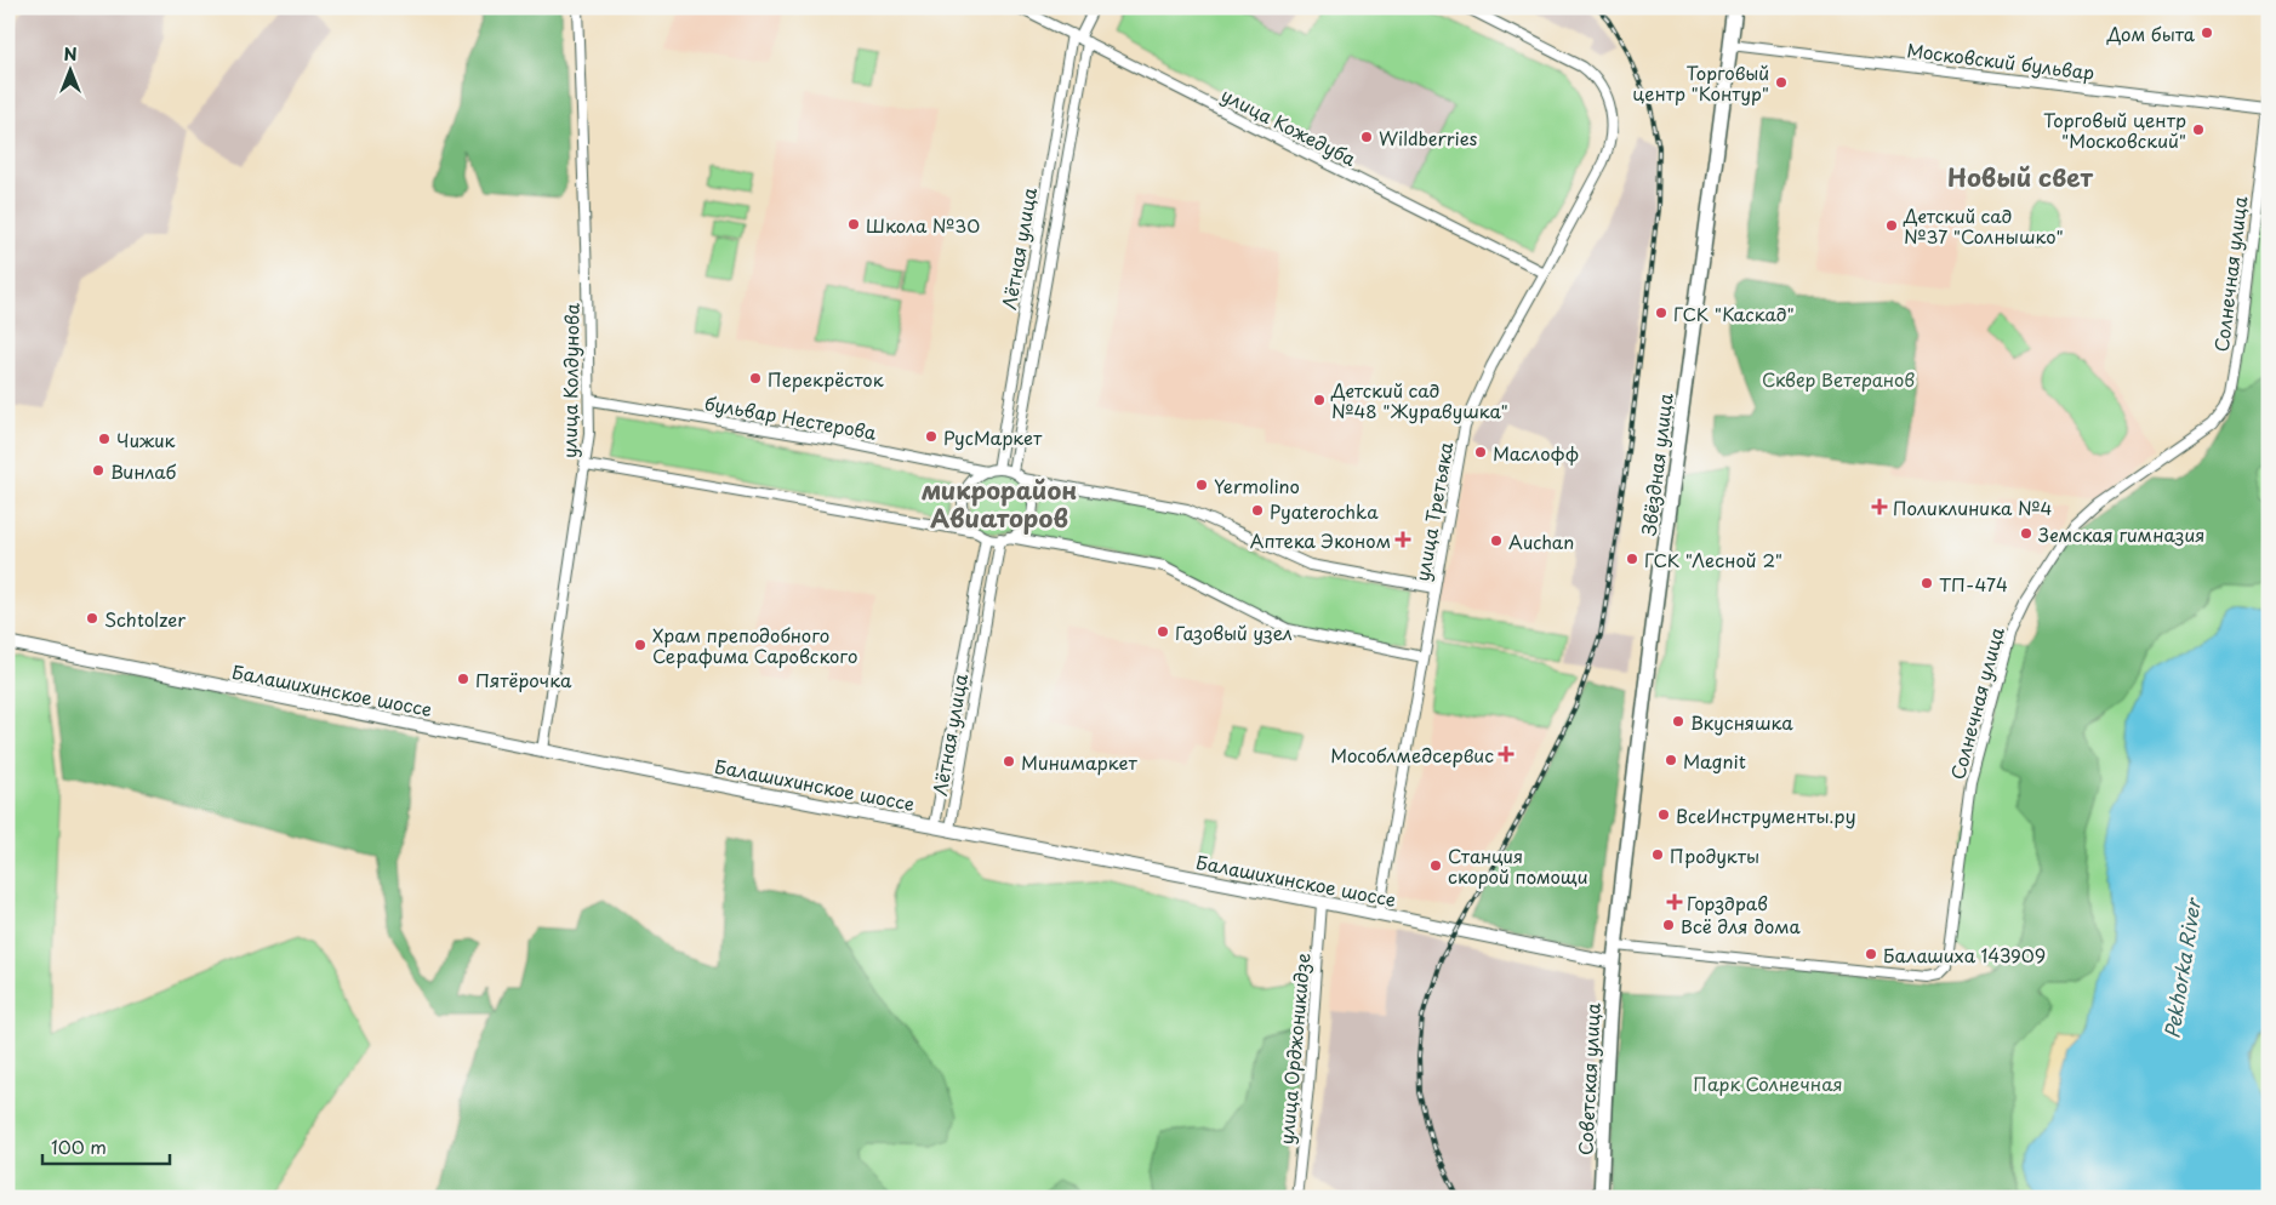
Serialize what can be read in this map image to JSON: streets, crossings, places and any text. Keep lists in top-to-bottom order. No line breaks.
{"streets":{"main road":["Звёздная улица","Балашихинское шоссе","Советская улица"],"street":["Московский бульвар","улица Кожедуба","Лётная улица","Солнечная улица","улица Колдунова","бульвар Нестерова","улица Третьяка","улица Орджоникидзе"]},"crossings":[["Московский бульвар","Солнечная улица"],["Московский бульвар","Звёздная улица"],["улица Кожедуба","Лётная улица"],["улица Кожедуба","улица Третьяка"],["Лётная улица","бульвар Нестерова"],["Лётная улица","Балашихинское шоссе"],["Солнечная улица","Звёздная улица"],["улица Колдунова","бульвар Нестерова"],["улица Колдунова","Балашихинское шоссе"],["Звёздная улица","Балашихинское шоссе"],["Звёздная улица","Советская улица"],["улица Третьяка","Балашихинское шоссе"],["Балашихинское шоссе","улица Орджоникидзе"],["Балашихинское шоссе","Советская улица"]],"districts":["Новый свет","микрорайон Авиаторов"],"water":["Pekhorka River"],"parks":["Сквер Ветеранов","Парк Солнечная"],"places":{"other":["Дом быта","Торговый центр \"Контур\"","Торговый центр \"Московский\"","Wildberries","Школа №30","Детский сад №37 \"Солнышко\"","ГСК \"Каскад\"","Перекрёсток","Детский сад №48 \"Журавушка\"","РусМаркет","Чижик","Маслофф","Винлаб","Yermolino","Pyaterochka","Земская гимназия","Auchan","ГСК \"Лесной 2\"","ТП-474","Schtolzer","Газовый узел","Храм преподобного Серафима Саровского","Пятёрочка","Вкусняшка","Magnit","Минимаркет","ВсеИнструменты.ру","Продукты","Станция скорой помощи","Всё для дома","Балашиха 143909"],"health":["Поликлиника №4","Аптека Эконом","Мособлмедсервис","Горздрав"]},"scale_bar":"100 m","north":"top"}
